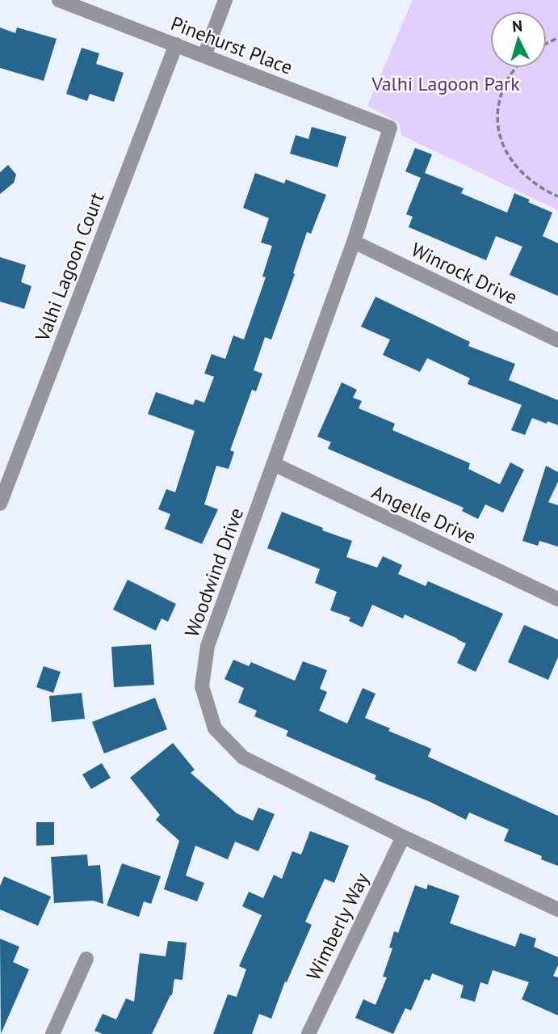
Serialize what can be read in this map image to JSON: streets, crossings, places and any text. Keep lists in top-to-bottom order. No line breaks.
{"streets":{"street":["Pinehurst Place","Valhi Lagoon Court","Winrock Drive","Angelle Drive","Woodwind Drive","Wimberly Way"]},"crossings":[["Pinehurst Place","Valhi Lagoon Court"],["Pinehurst Place","Woodwind Drive"],["Winrock Drive","Woodwind Drive"],["Angelle Drive","Woodwind Drive"],["Woodwind Drive","Wimberly Way"]],"parks":["Valhi Lagoon Park"],"north":"top"}
